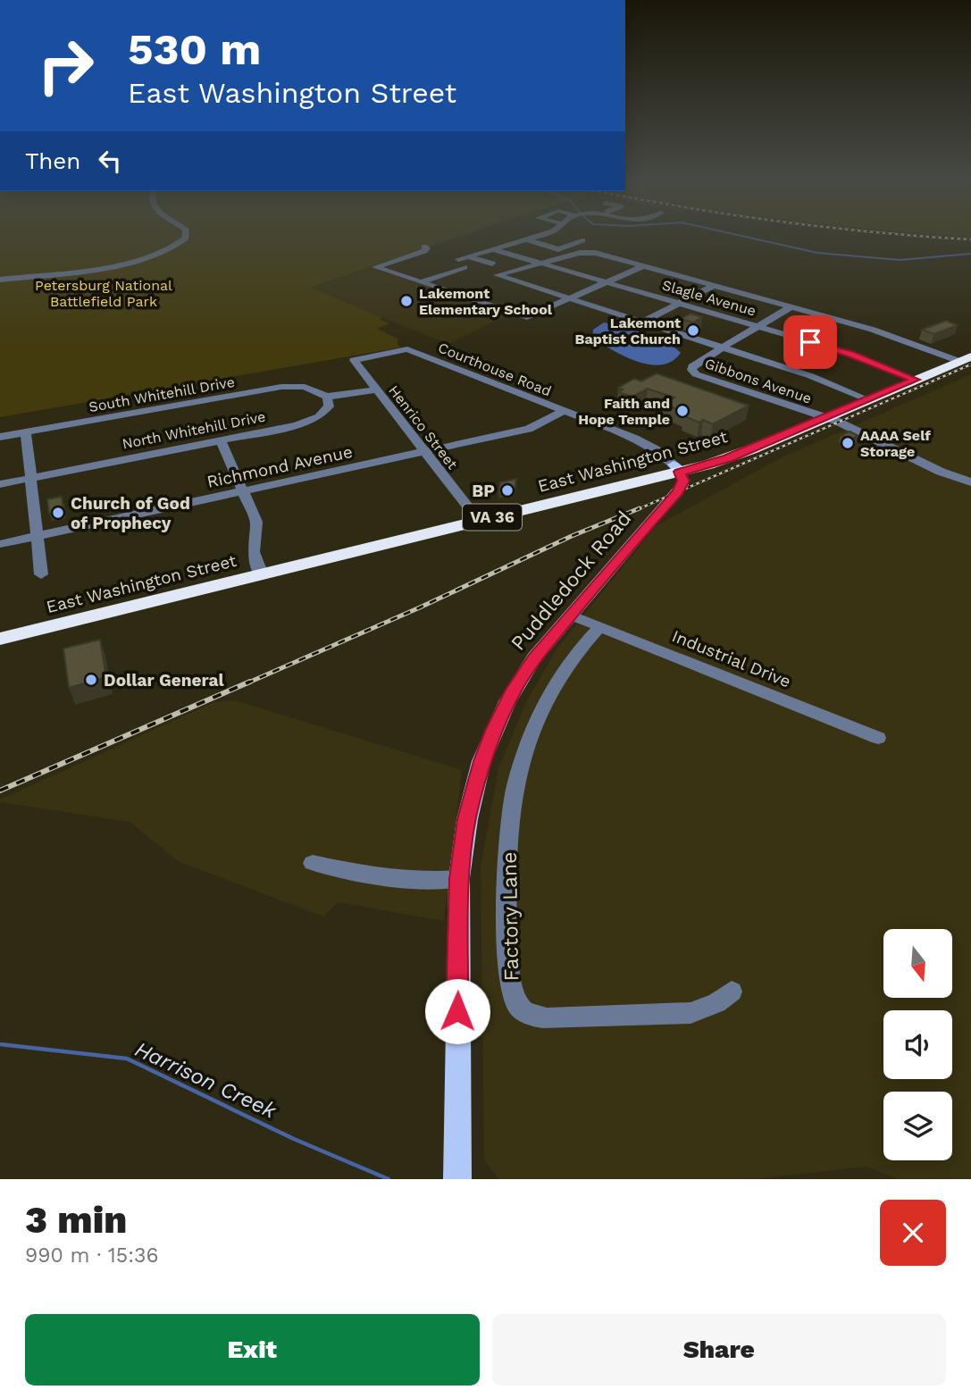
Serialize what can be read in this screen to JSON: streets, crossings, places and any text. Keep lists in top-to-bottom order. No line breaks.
{"streets":{"highway":["East Washington Street","VA 36"],"main road":["Puddledock Road"],"street":["Slagle Avenue","Courthouse Road","Gibbons Avenue","South Whitehill Drive","Henrico Street","North Whitehill Drive","Richmond Avenue","Industrial Drive","Factory Lane"]},"crossings":[["Slagle Avenue","East Washington Street"],["Courthouse Road","Henrico Street"],["Courthouse Road","East Washington Street"],["Courthouse Road","Richmond Avenue"],["Courthouse Road","Puddledock Road"],["Gibbons Avenue","East Washington Street"],["South Whitehill Drive","North Whitehill Drive"],["Henrico Street","East Washington Street"],["Henrico Street","Richmond Avenue"],["East Washington Street","Puddledock Road"],["Puddledock Road","Industrial Drive"],["Industrial Drive","Factory Lane"]],"water":["Harrison Creek"],"parks":["Petersburg National Battlefield Park"],"places":["Lakemont Elementary School","Lakemont Baptist Church","Faith and Hope Temple","AAAA Self Storage","BP","Church of God of Prophecy","Dollar General"],"north":"bottom","page":{"turn":["530 m","East Washington Street"],"then":"Then","heading":["3 min","990 m · 15:36"],"buttons":["Exit","Share"]}}
